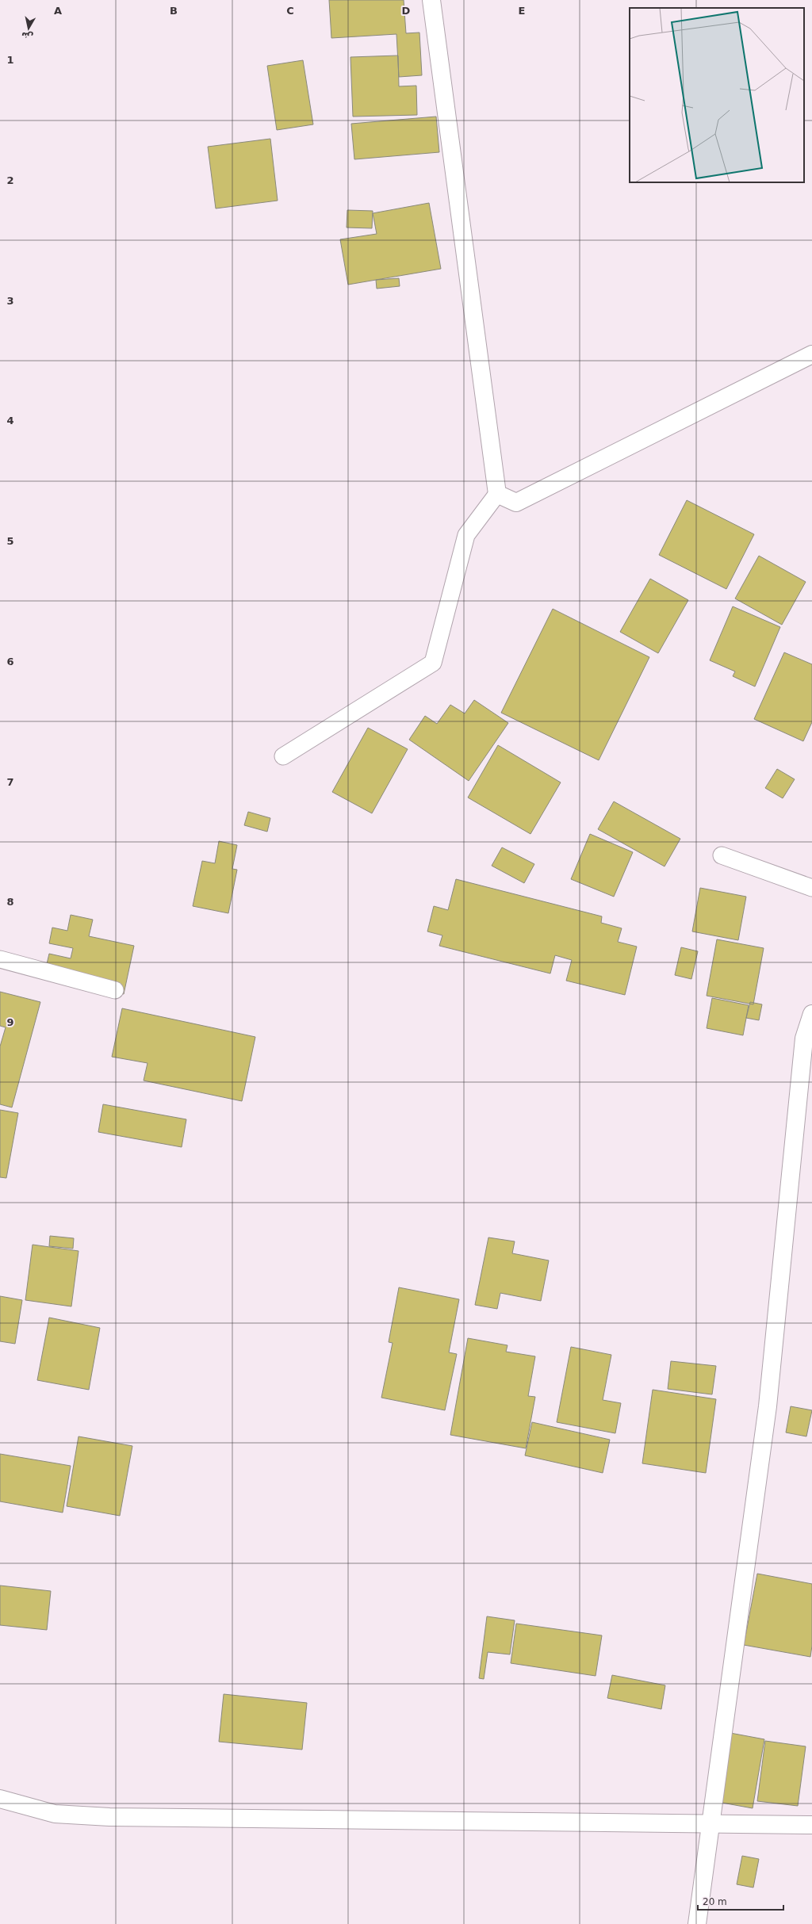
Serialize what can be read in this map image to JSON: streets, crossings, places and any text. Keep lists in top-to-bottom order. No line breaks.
{"scale_bar":"20 m","north":"bottom","grid":{"columns":["A","B","C","D","E"],"rows":["1","2","3","4","5","6","7","8","9"]}}
